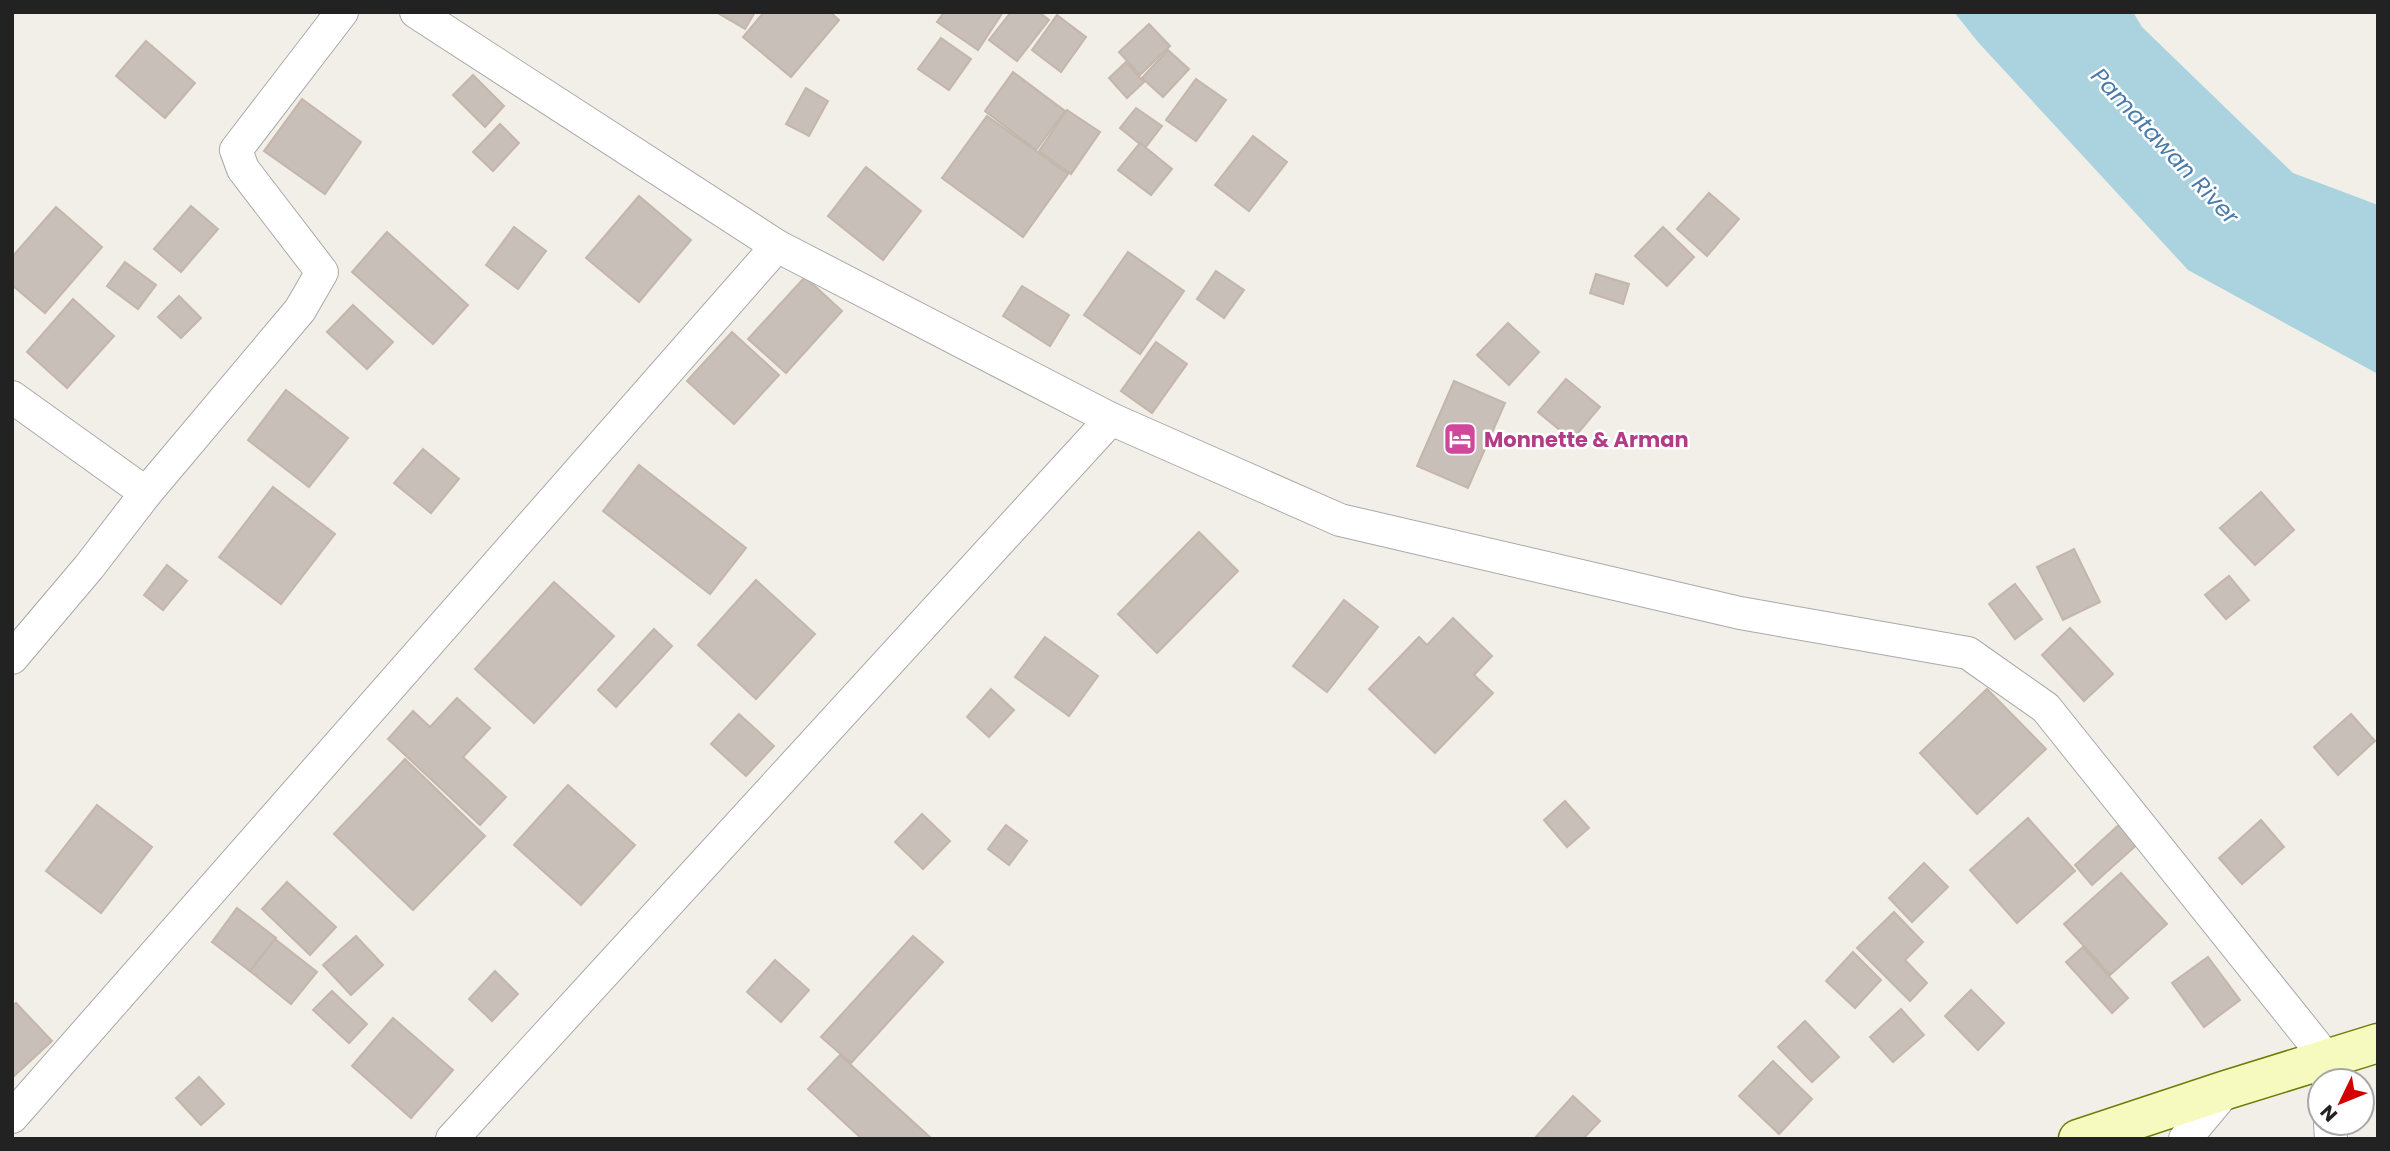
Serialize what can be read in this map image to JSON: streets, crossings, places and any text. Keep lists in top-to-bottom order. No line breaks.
{"water":["Pamatawan River"],"places":{"hotel":["Monnette & Arman"]},"north":"bottom left"}
